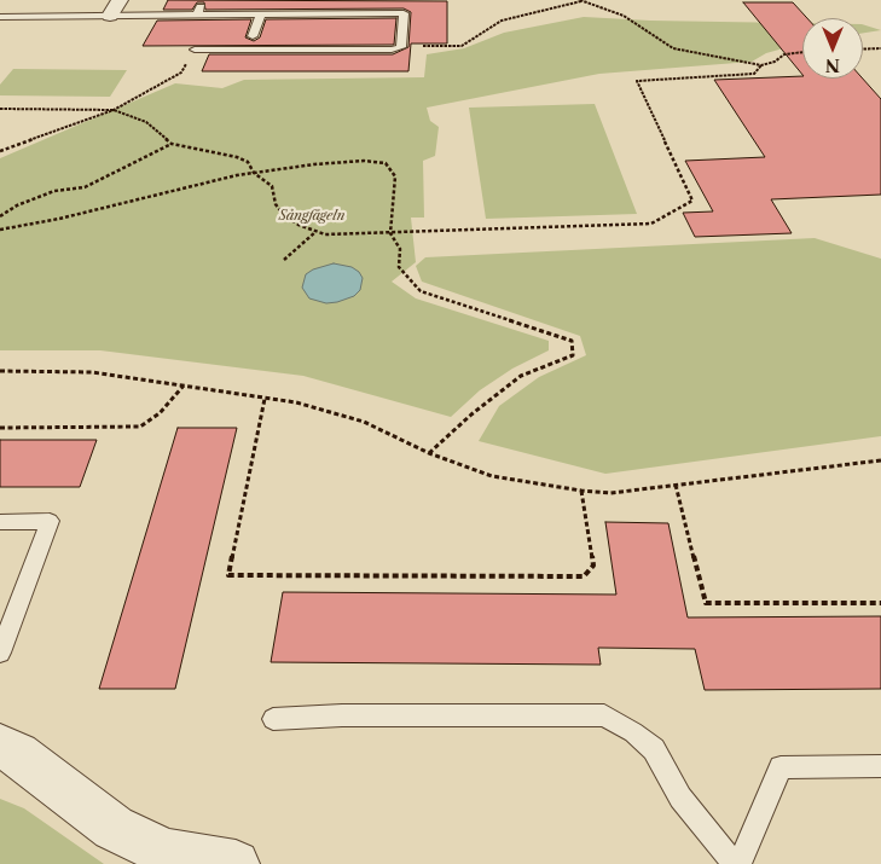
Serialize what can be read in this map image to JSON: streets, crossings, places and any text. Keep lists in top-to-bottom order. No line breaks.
{"parks":["Sångfågeln"],"north":"bottom"}
